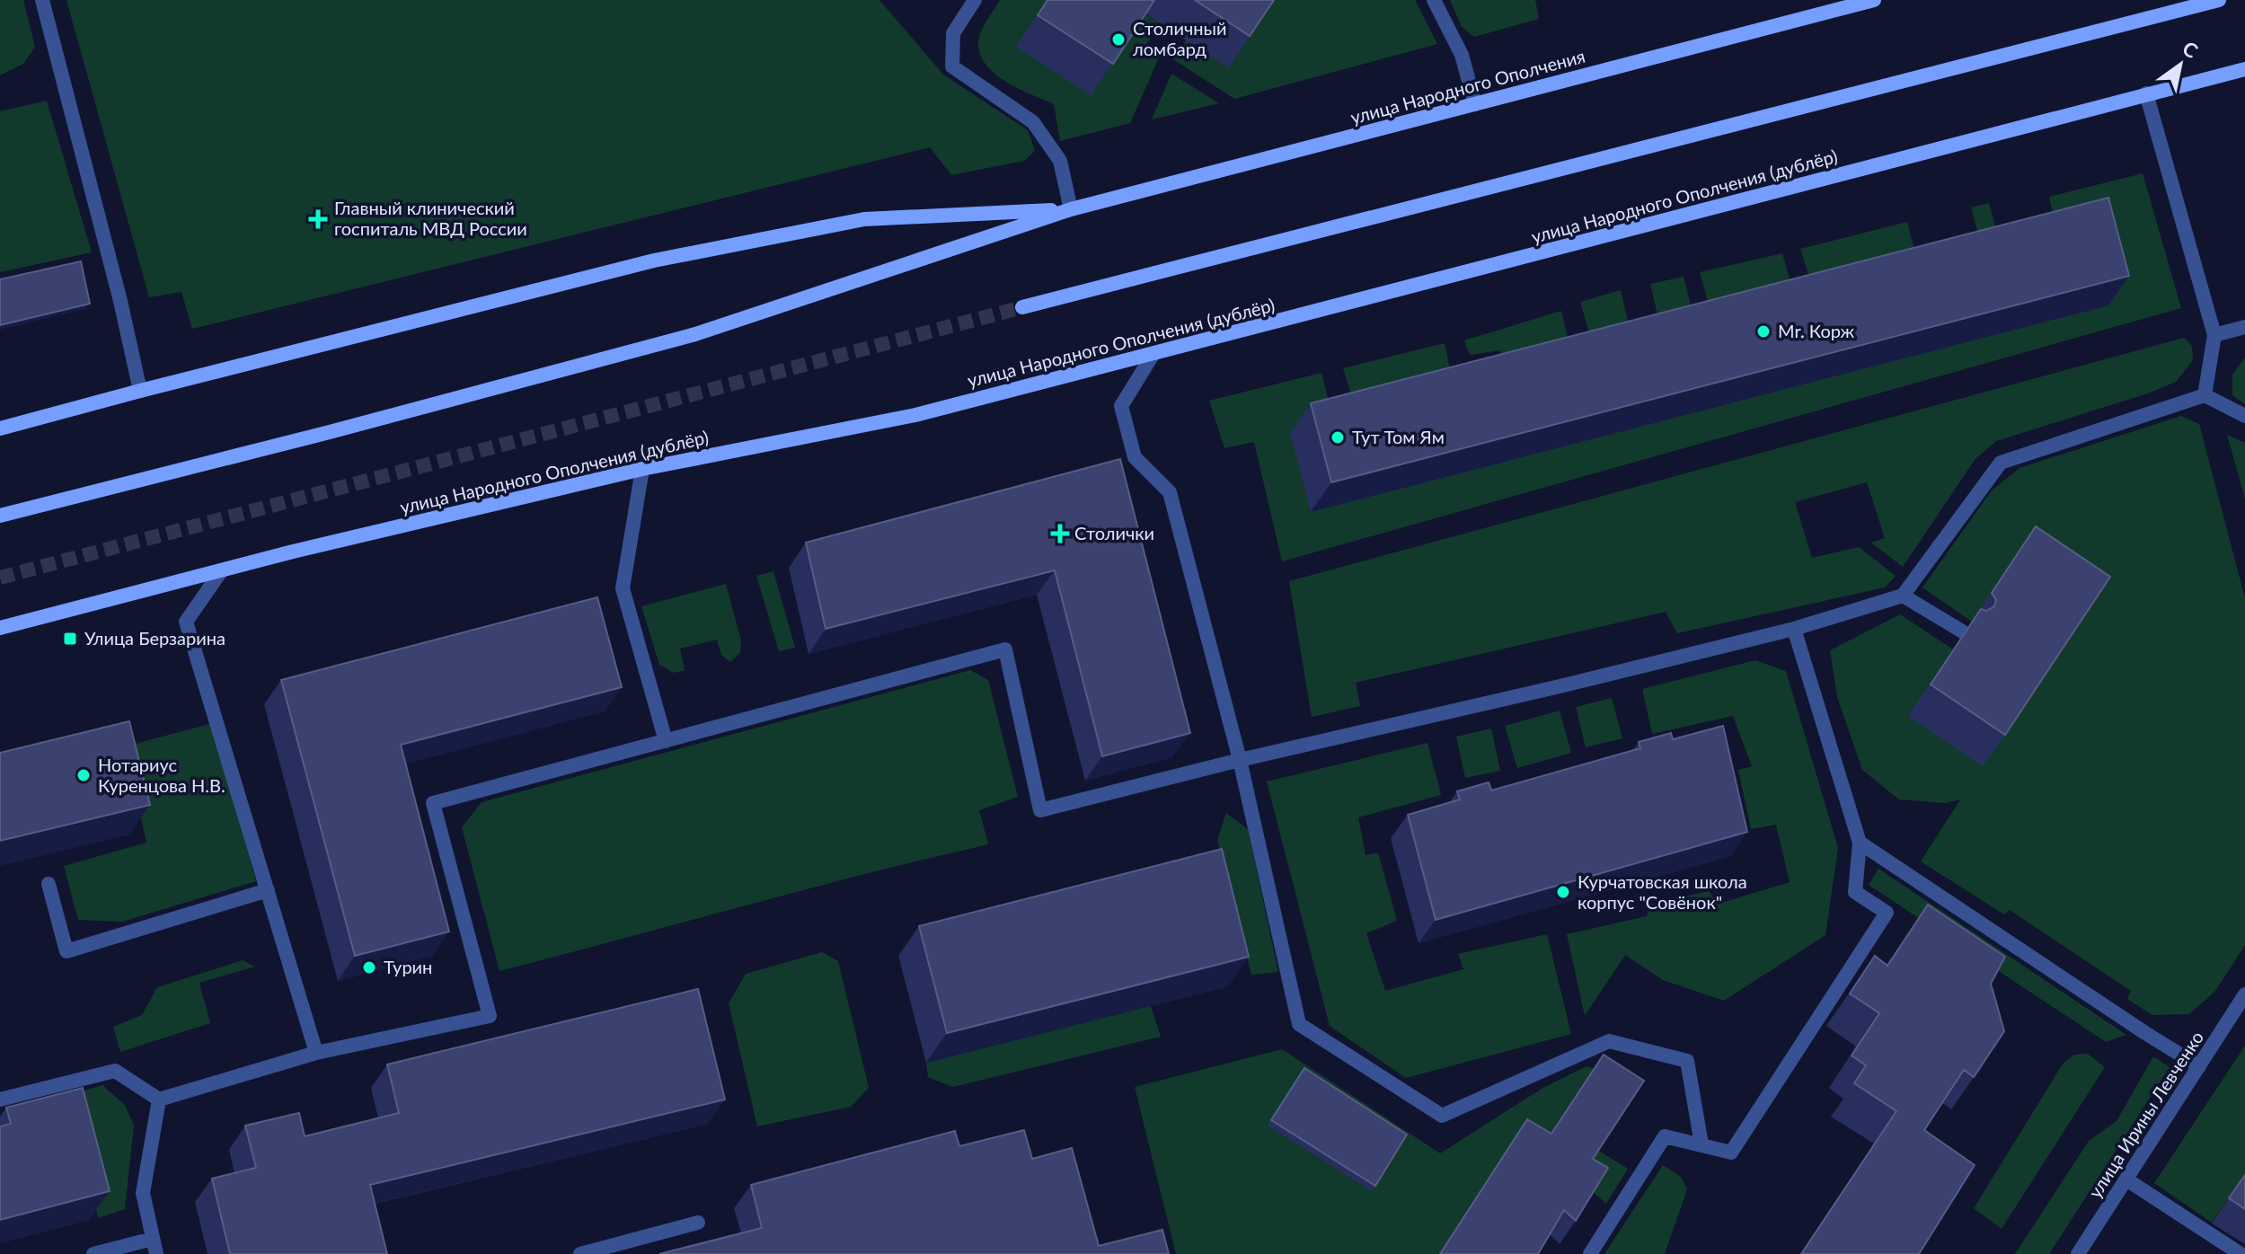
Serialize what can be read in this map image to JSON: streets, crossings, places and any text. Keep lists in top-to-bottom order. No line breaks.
{"streets":{"street":["улица Народного Ополчения","улица Народного Ополчения (дублёр)","улица Ирины Левченко"]},"places":{"other":["Столичный ломбард","Mr. Корж","Тут Том Ям","Нотариус Куренцова Н.В.","Курчатовская школа корпус \"Совёнок\"","Турин"],"health":["Главный клинический госпиталь МВД России","Столички"],"transit":["Улица Берзарина"]},"north":"top right"}
